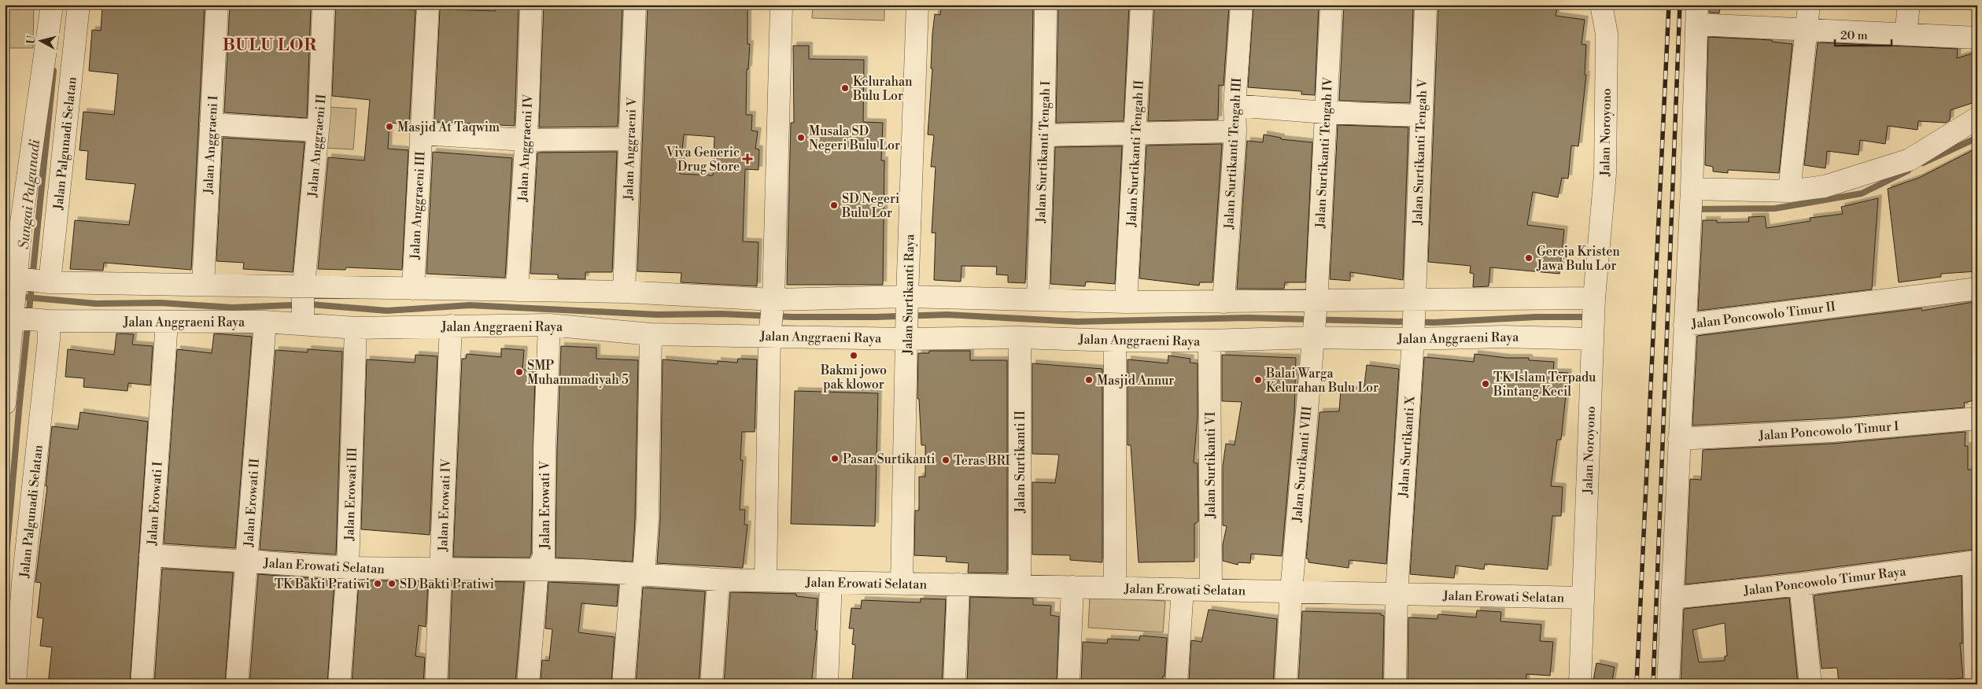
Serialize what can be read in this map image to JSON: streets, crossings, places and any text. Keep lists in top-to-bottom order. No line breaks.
{"streets":{"street":["Jalan Noroyono","Jalan Palgunadi Selatan","Jalan Anggraeni I","Jalan Anggraeni II","Jalan Anggraeni IV","Jalan Anggraeni V","Jalan Surtikanti Tengah I","Jalan Surtikanti Tengah V","Jalan Surtikanti Tengah IV","Jalan Surtikanti Tengah II","Jalan Surtikanti Tengah III","Jalan Anggraeni III","Jalan Surtikanti Raya","Jalan Poncowolo Timur II","Jalan Anggraeni Raya","Jalan Poncowolo Timur I","Jalan Surtikanti X","Jalan Surtikanti II","Jalan Surtikanti VIII","Jalan Surtikanti VI","Jalan Erowati III","Jalan Erowati II","Jalan Erowati I","Jalan Erowati IV","Jalan Erowati V","Jalan Erowati Selatan","Jalan Poncowolo Timur Raya"]},"crossings":[["Jalan Noroyono","Jalan Anggraeni Raya"],["Jalan Noroyono","Jalan Erowati Selatan"],["Jalan Palgunadi Selatan","Jalan Anggraeni Raya"],["Jalan Anggraeni II","Jalan Anggraeni Raya"],["Jalan Surtikanti Tengah V","Jalan Surtikanti X"],["Jalan Surtikanti Tengah IV","Jalan Anggraeni Raya"],["Jalan Surtikanti Tengah IV","Jalan Surtikanti VIII"],["Jalan Surtikanti Raya","Jalan Anggraeni Raya"],["Jalan Surtikanti Raya","Jalan Erowati Selatan"],["Jalan Anggraeni Raya","Jalan Surtikanti X"],["Jalan Anggraeni Raya","Jalan Surtikanti II"],["Jalan Anggraeni Raya","Jalan Surtikanti VIII"],["Jalan Anggraeni Raya","Jalan Surtikanti VI"],["Jalan Anggraeni Raya","Jalan Erowati III"],["Jalan Anggraeni Raya","Jalan Erowati II"],["Jalan Anggraeni Raya","Jalan Erowati I"],["Jalan Anggraeni Raya","Jalan Erowati IV"],["Jalan Anggraeni Raya","Jalan Erowati V"],["Jalan Surtikanti X","Jalan Erowati Selatan"],["Jalan Surtikanti II","Jalan Erowati Selatan"],["Jalan Surtikanti VIII","Jalan Erowati Selatan"],["Jalan Surtikanti VI","Jalan Erowati Selatan"],["Jalan Erowati III","Jalan Erowati Selatan"],["Jalan Erowati II","Jalan Erowati Selatan"],["Jalan Erowati I","Jalan Erowati Selatan"],["Jalan Erowati IV","Jalan Erowati Selatan"],["Jalan Erowati V","Jalan Erowati Selatan"]],"districts":["BULU LOR"],"water":["Sungai Palgunadi"],"places":{"other":["Kelurahan Bulu Lor","Masjid At Taqwim","Musala SD Negeri Bulu Lor","SD Negeri Bulu Lor","Gereja Kristen Jawa Bulu Lor","Bakmi jowo pak klowor","SMP Muhammadiyah 5","Masjid Annur","Balai Warga Kelurahan Bulu Lor","TK Islam Terpadu Bintang Kecil","Pasar Surtikanti","Teras BRI","TK Bakti Pratiwi","SD Bakti Pratiwi"],"health":["Viva Generic Drug Store"]},"scale_bar":"20 m","north":"left"}
